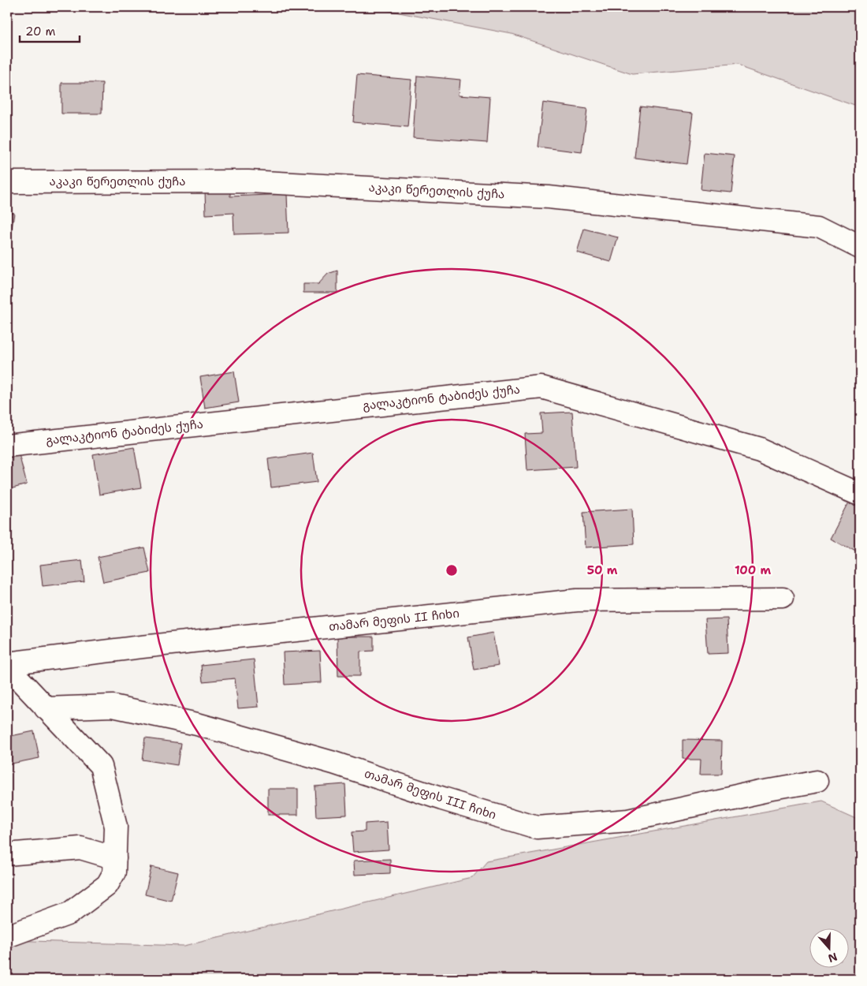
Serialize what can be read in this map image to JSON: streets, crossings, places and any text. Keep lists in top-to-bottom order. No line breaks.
{"streets":{"street":["აკაკი წერეთლის ქუჩა","გალაკტიონ ტაბიძეს ქუჩა","თამარ მეფის II ჩიხი","თამარ მეფის III ჩიხი"]},"scale_bar":"20 m","north":"bottom","rings":["50 m","100 m"]}
